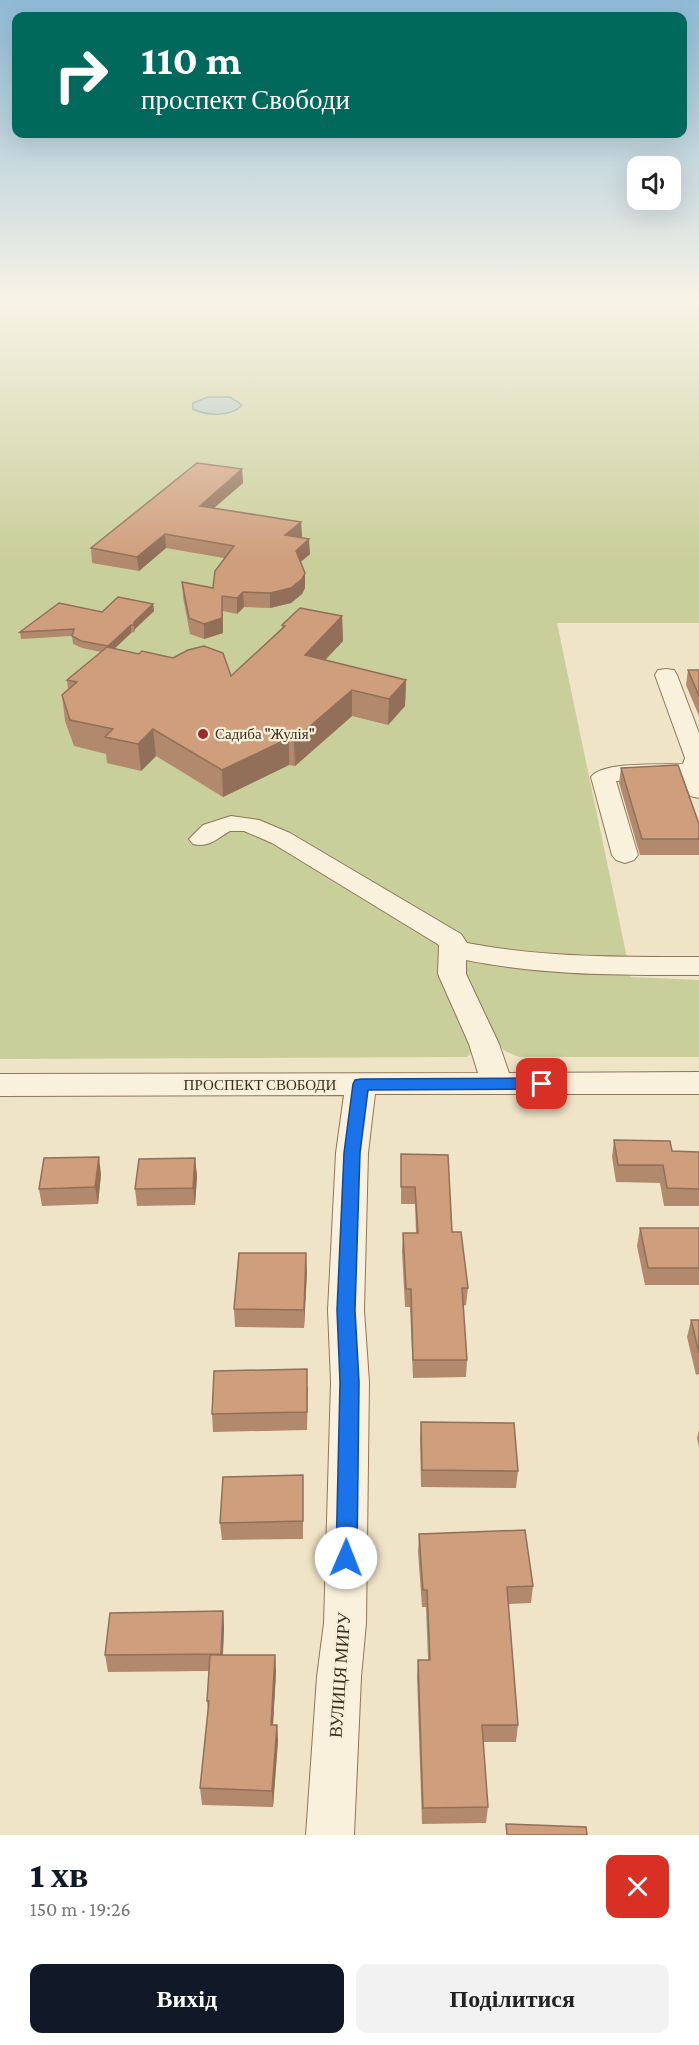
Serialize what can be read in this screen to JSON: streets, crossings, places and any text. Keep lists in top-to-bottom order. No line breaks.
{"streets":{"street":["ПРОСПЕКТ СВОБОДИ","ВУЛИЦЯ МИРУ"]},"crossings":[["ПРОСПЕКТ СВОБОДИ","ВУЛИЦЯ МИРУ"]],"places":["Садиба \"Жулія\""],"page":{"turn":["110 m","проспект Свободи"],"heading":["1 хв","150 m · 19:26"],"buttons":["Вихід","Поділитися"]}}
